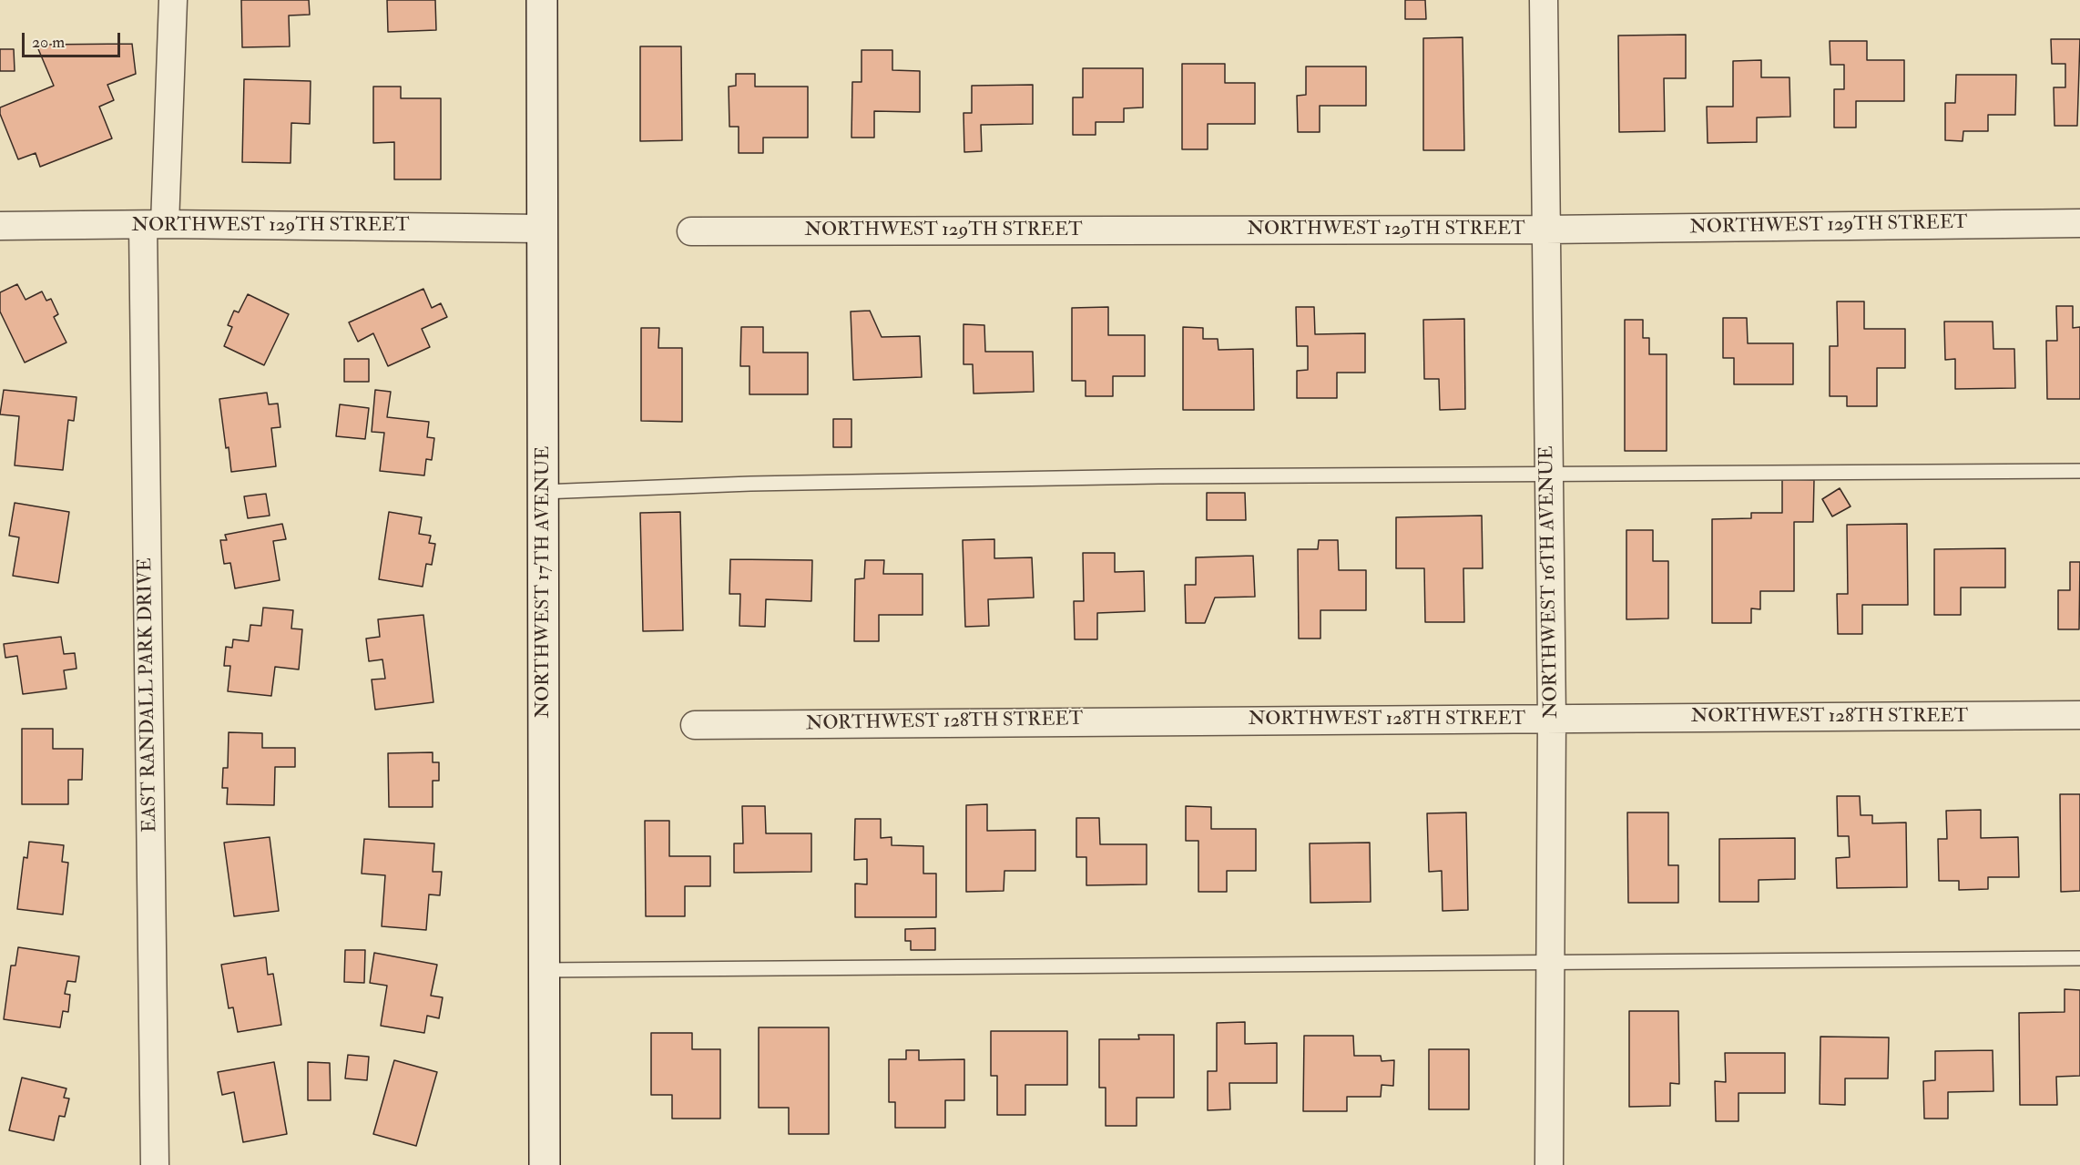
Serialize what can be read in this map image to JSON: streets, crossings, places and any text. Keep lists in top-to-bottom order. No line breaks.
{"streets":{"main road":["NORTHWEST 17TH AVENUE"],"street":["NORTHWEST 129TH STREET","NORTHWEST 16TH AVENUE","EAST RANDALL PARK DRIVE","NORTHWEST 128TH STREET"]},"crossings":[["NORTHWEST 129TH STREET","NORTHWEST 17TH AVENUE"],["NORTHWEST 129TH STREET","NORTHWEST 16TH AVENUE"],["NORTHWEST 129TH STREET","EAST RANDALL PARK DRIVE"],["NORTHWEST 16TH AVENUE","NORTHWEST 128TH STREET"]],"scale_bar":"20 m"}
